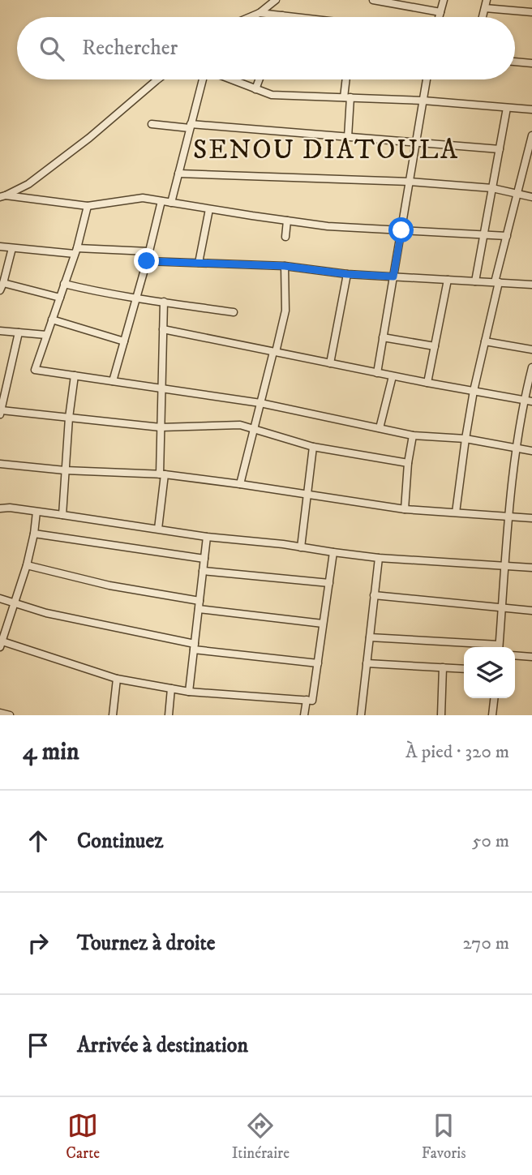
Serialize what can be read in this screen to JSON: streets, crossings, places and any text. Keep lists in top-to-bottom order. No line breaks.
{"districts":["SENOU DIATOULA"],"page":{"search":"Rechercher","heading":["4 min","À pied · 320 m"],"list":[["Continuez","50 m"],["Tournez à droite","270 m"],"Arrivée à destination"],"nav":["Carte","Itinéraire","Favoris"]}}
